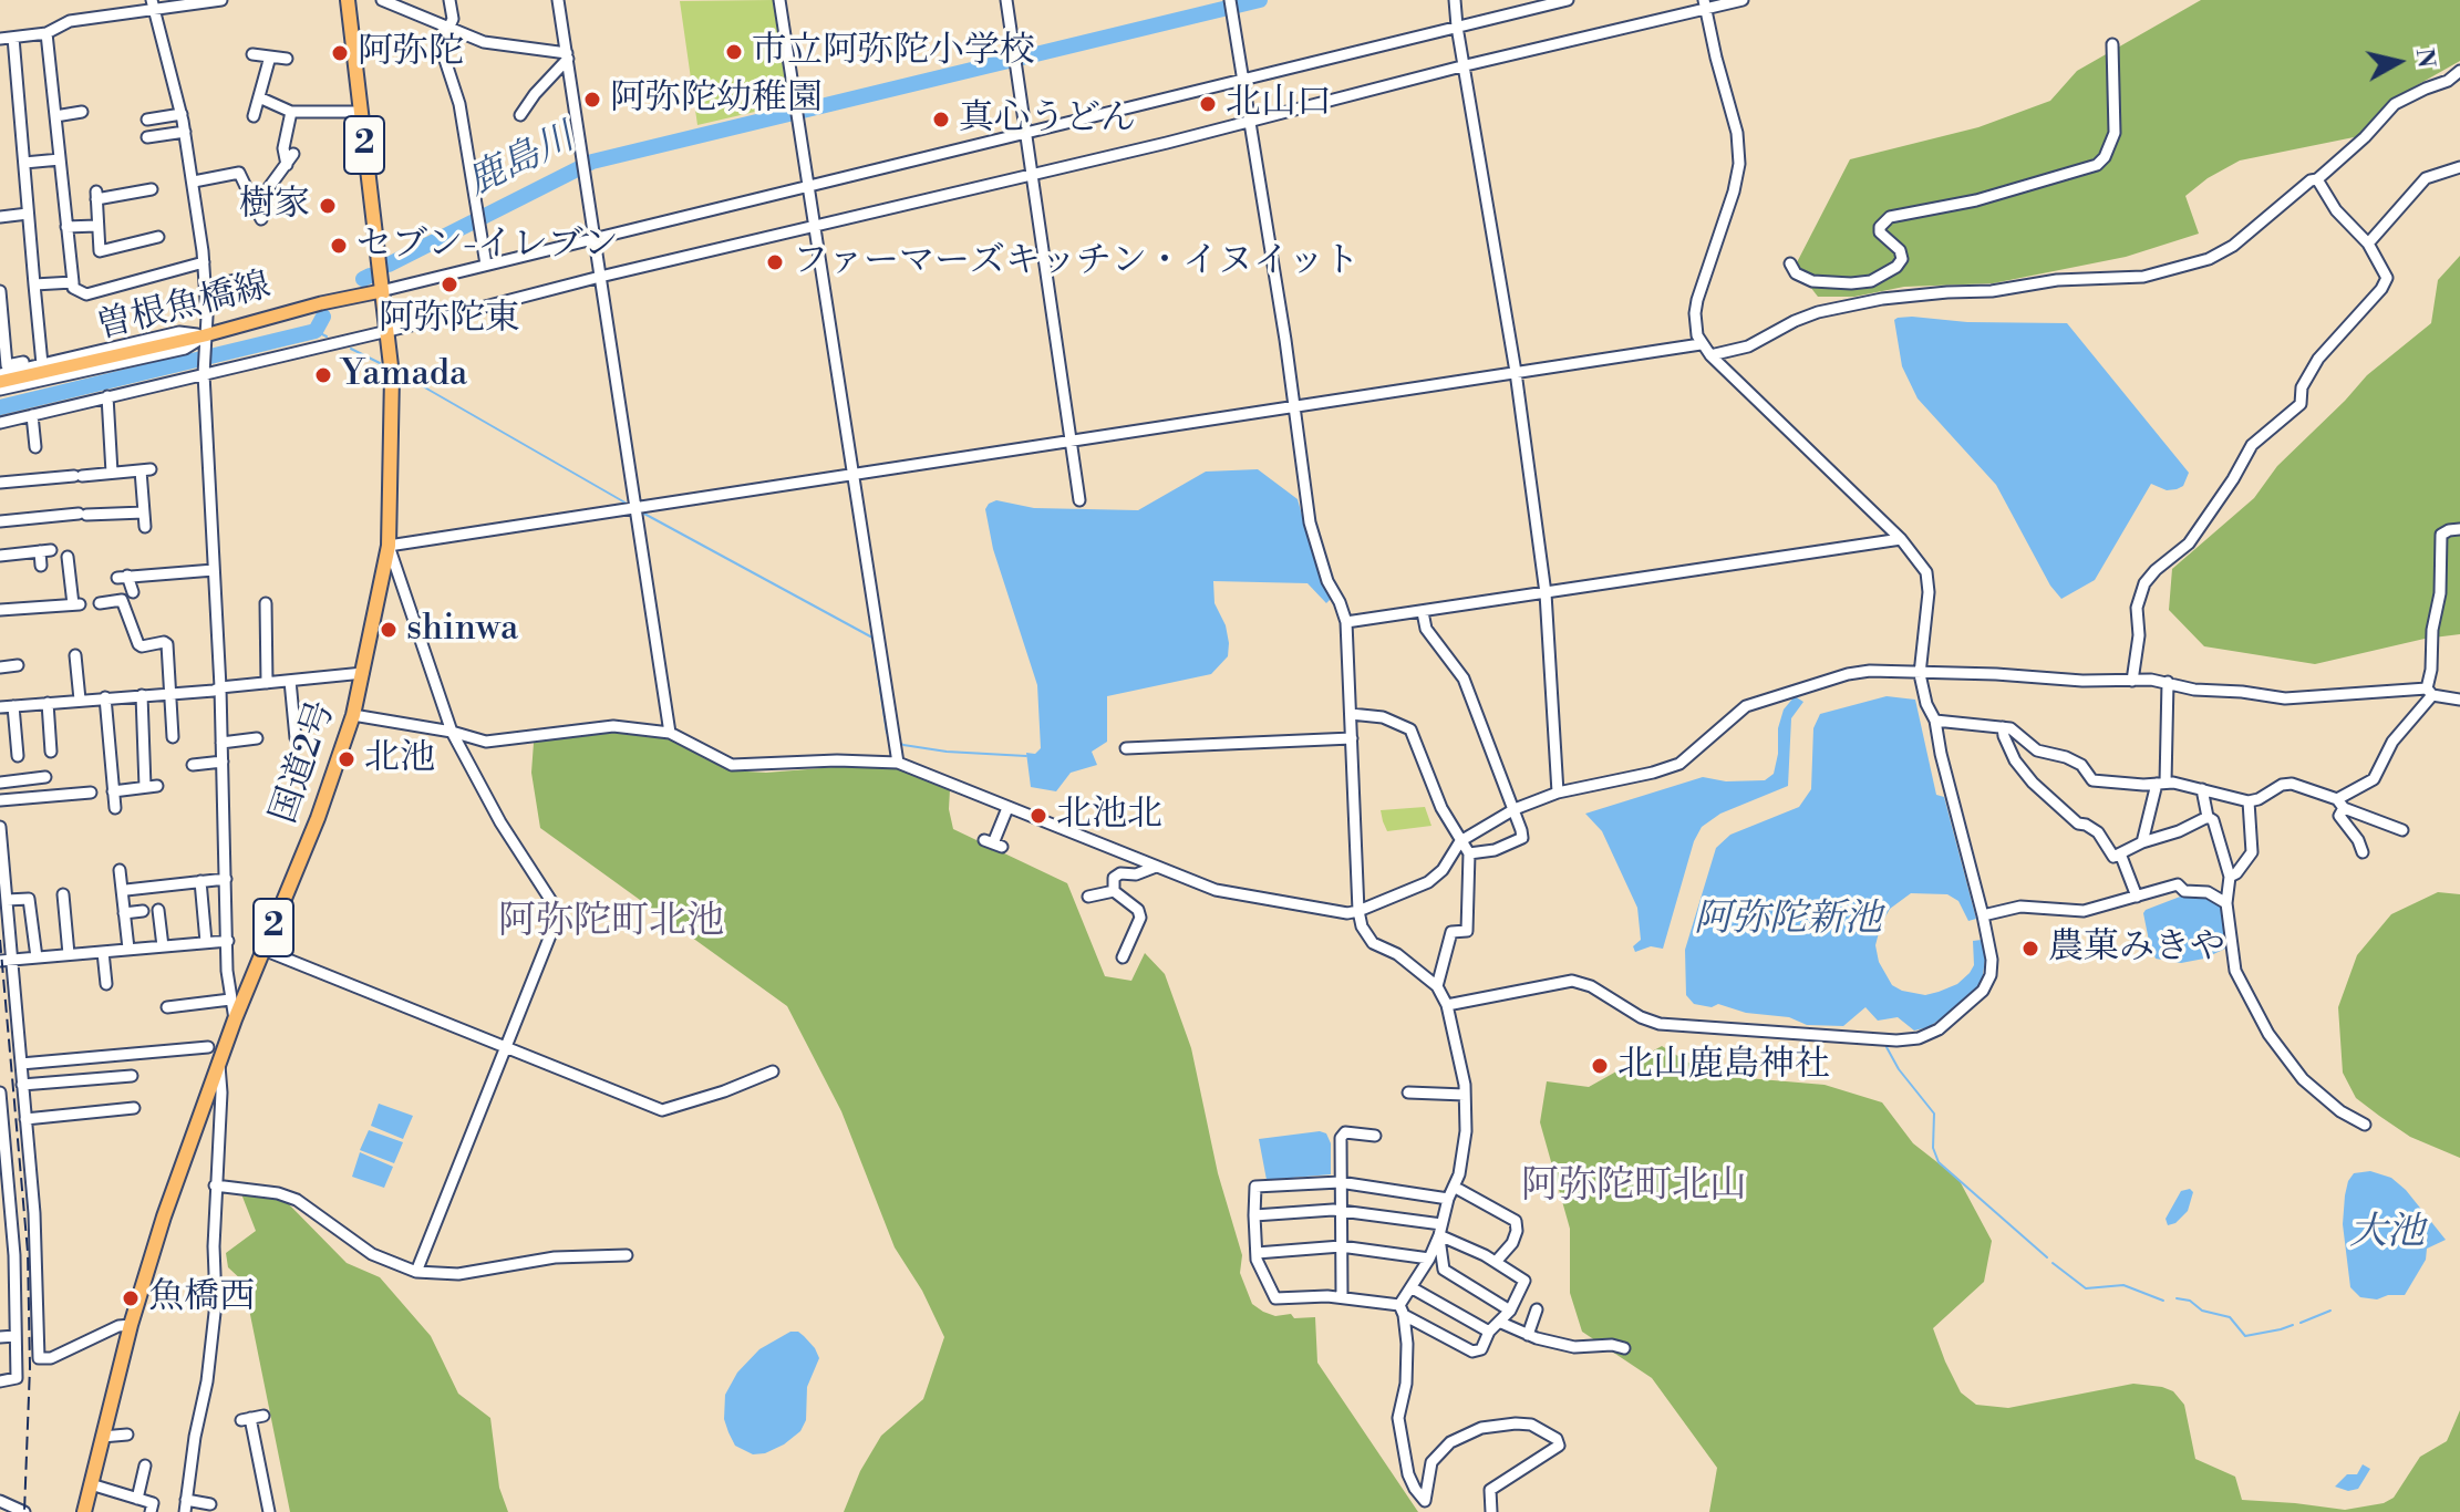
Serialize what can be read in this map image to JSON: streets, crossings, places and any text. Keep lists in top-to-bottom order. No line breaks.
{"streets":{"highway":["2","国道2号"],"main road":["曽根魚橋線"]},"crossings":[["曽根魚橋線","国道2号"]],"districts":["阿弥陀町北池","阿弥陀町北山"],"water":["鹿島川","阿弥陀新池","大池"],"places":["市立阿弥陀小学校","阿弥陀","阿弥陀幼稚園","北山口","真心うどん","樹家","セブン-イレブン","ファーマーズキッチン・イヌイット","阿弥陀東","Yamada","shinwa","北池","北池北","農菓みきや","北山鹿島神社","魚橋西"],"north":"right"}
